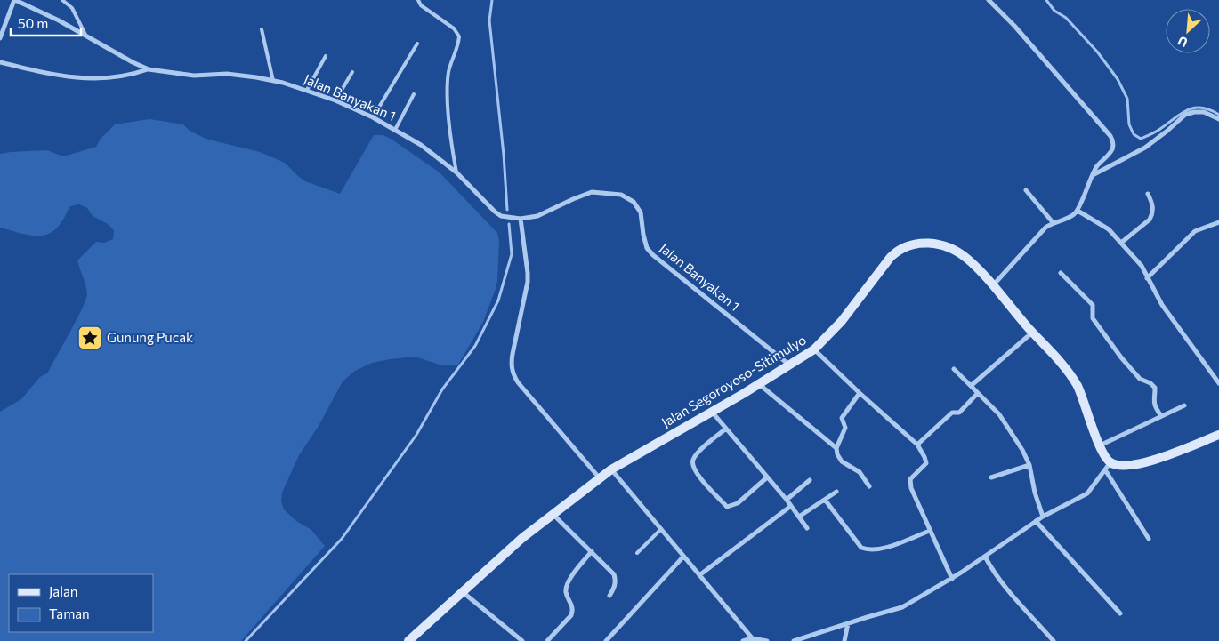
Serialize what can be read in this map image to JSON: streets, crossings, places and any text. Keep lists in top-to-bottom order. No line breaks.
{"streets":{"main road":["Jalan Segoroyoso-Sitimulyo"],"street":["Jalan Banyakan 1"]},"crossings":[["Jalan Banyakan 1","Jalan Segoroyoso-Sitimulyo"]],"places":{"place":["Gunung Pucak"]},"legend":["Jalan","Taman"],"scale_bar":"50 m","north":"bottom left"}
